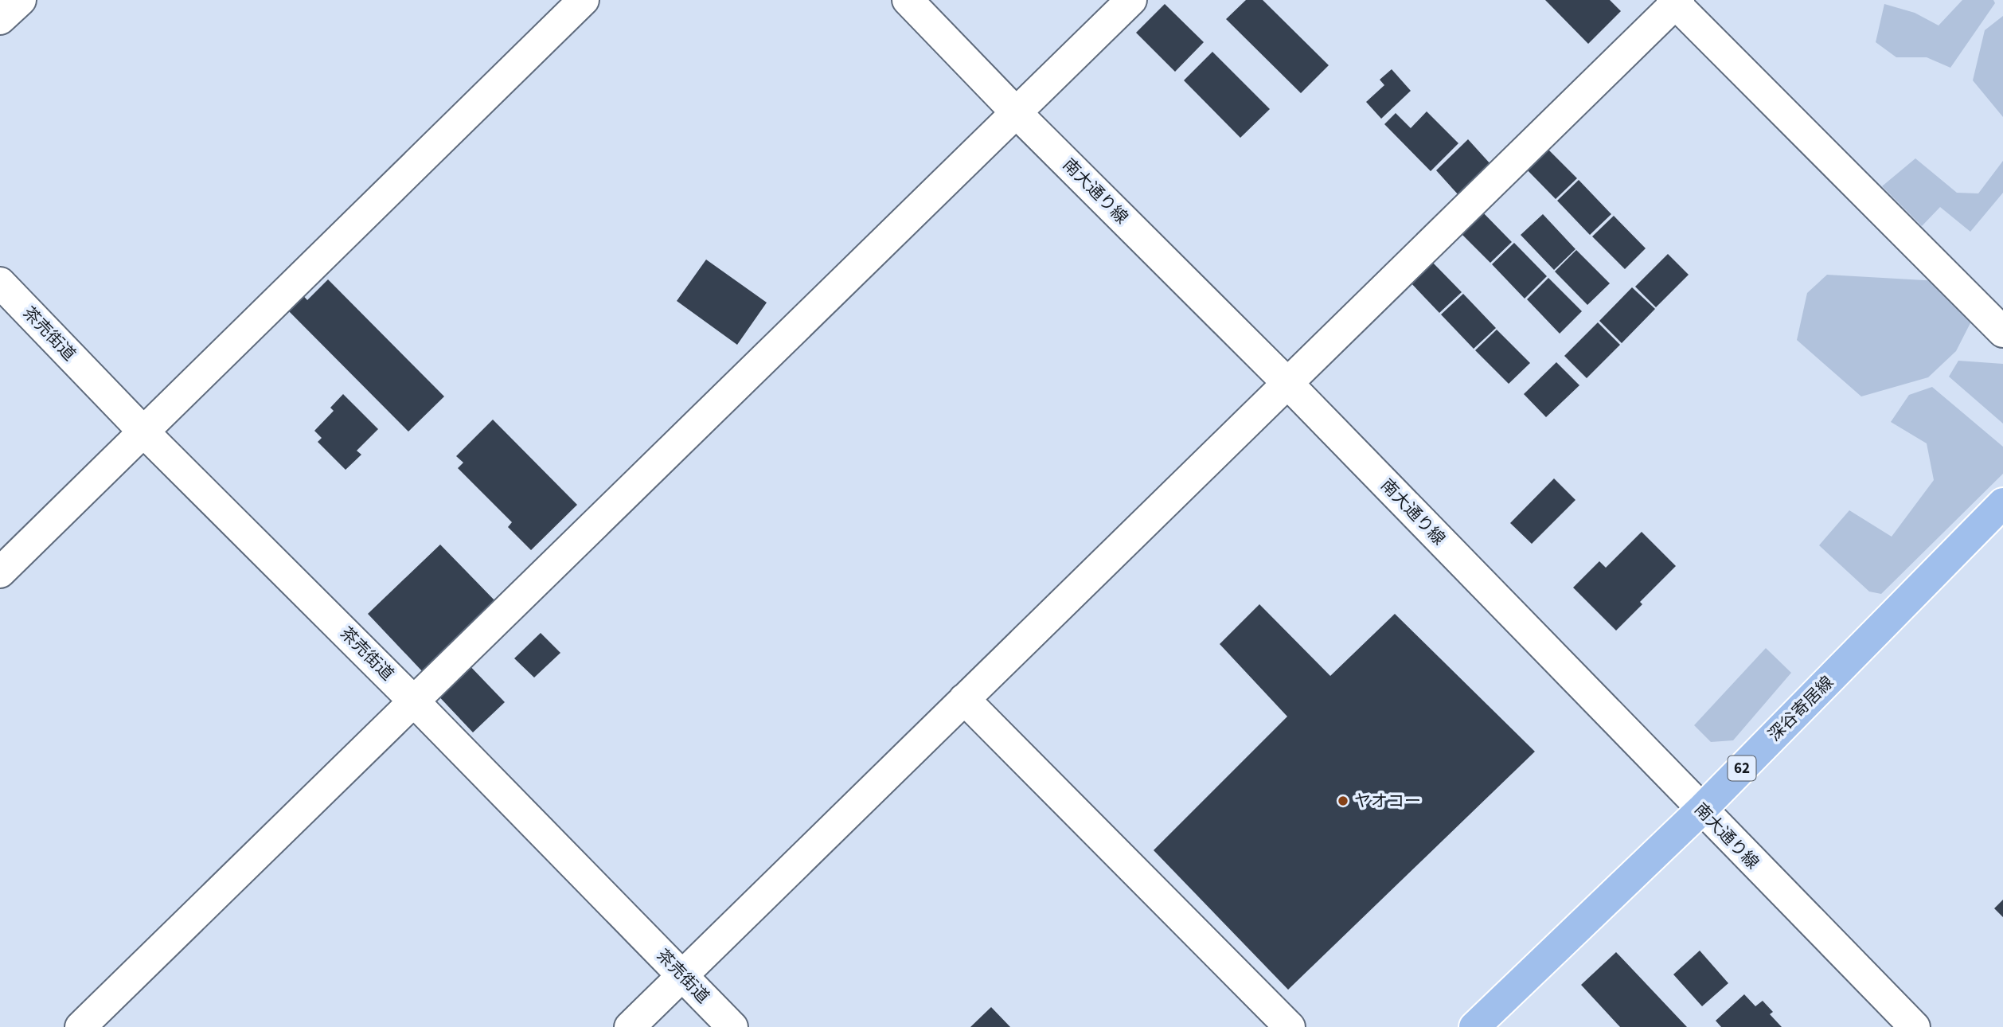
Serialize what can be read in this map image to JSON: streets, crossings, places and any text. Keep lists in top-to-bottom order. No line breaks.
{"streets":{"main road":["深谷寄居線","62"],"street":["南大通り線","茶売街道"]},"crossings":[["南大通り線","深谷寄居線"]],"places":["ヤオコー"]}
